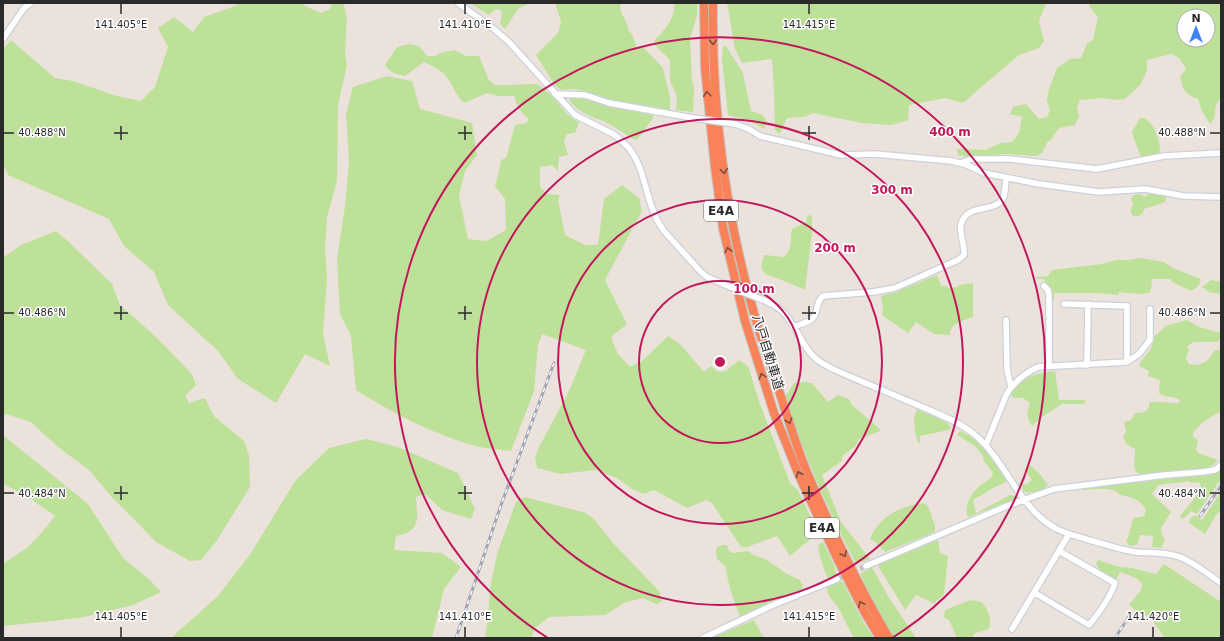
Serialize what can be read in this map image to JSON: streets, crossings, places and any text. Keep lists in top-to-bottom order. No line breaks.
{"streets":{"highway":["E4A","八戸自動車道"]},"north":"top","coordinates":["141.405°E","141.410°E","141.415°E","40.488°N","40.486°N","40.484°N","141.420°E"],"rings":["400 m","300 m","200 m","100 m"]}
